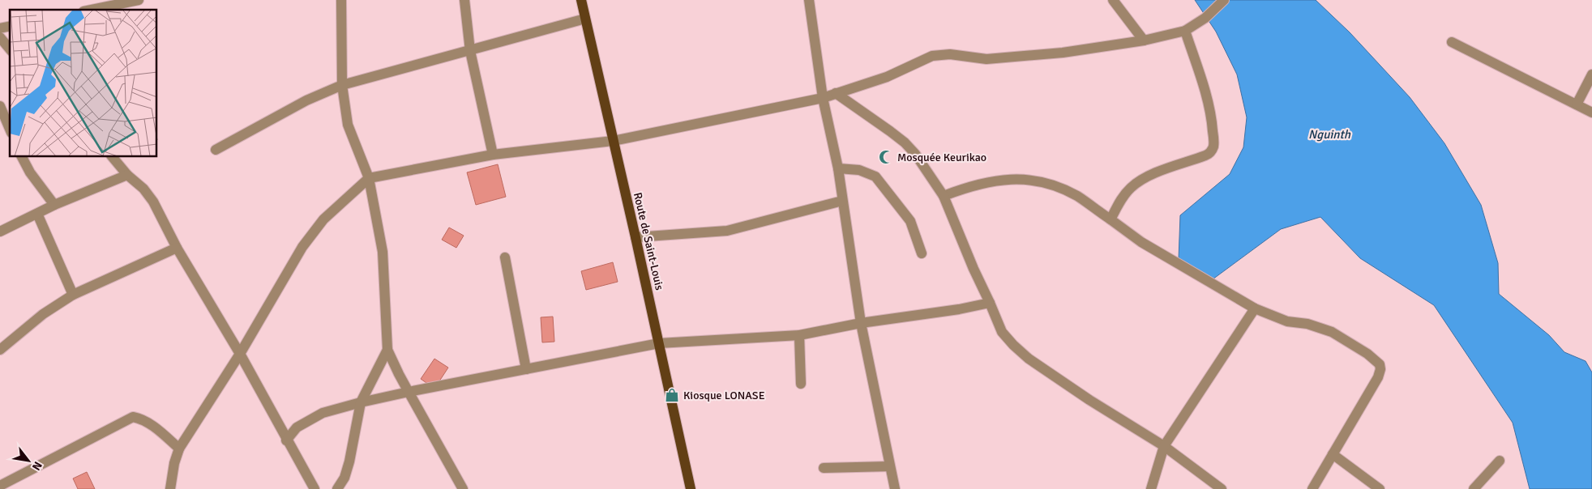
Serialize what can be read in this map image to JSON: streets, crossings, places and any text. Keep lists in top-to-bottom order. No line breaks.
{"streets":{"main road":["Route de Saint-Louis"]},"water":["Nguinth"],"places":{"mosque":["Mosquée Keurikao"],"shop":["Kiosque LONASE"]},"north":"bottom right"}
